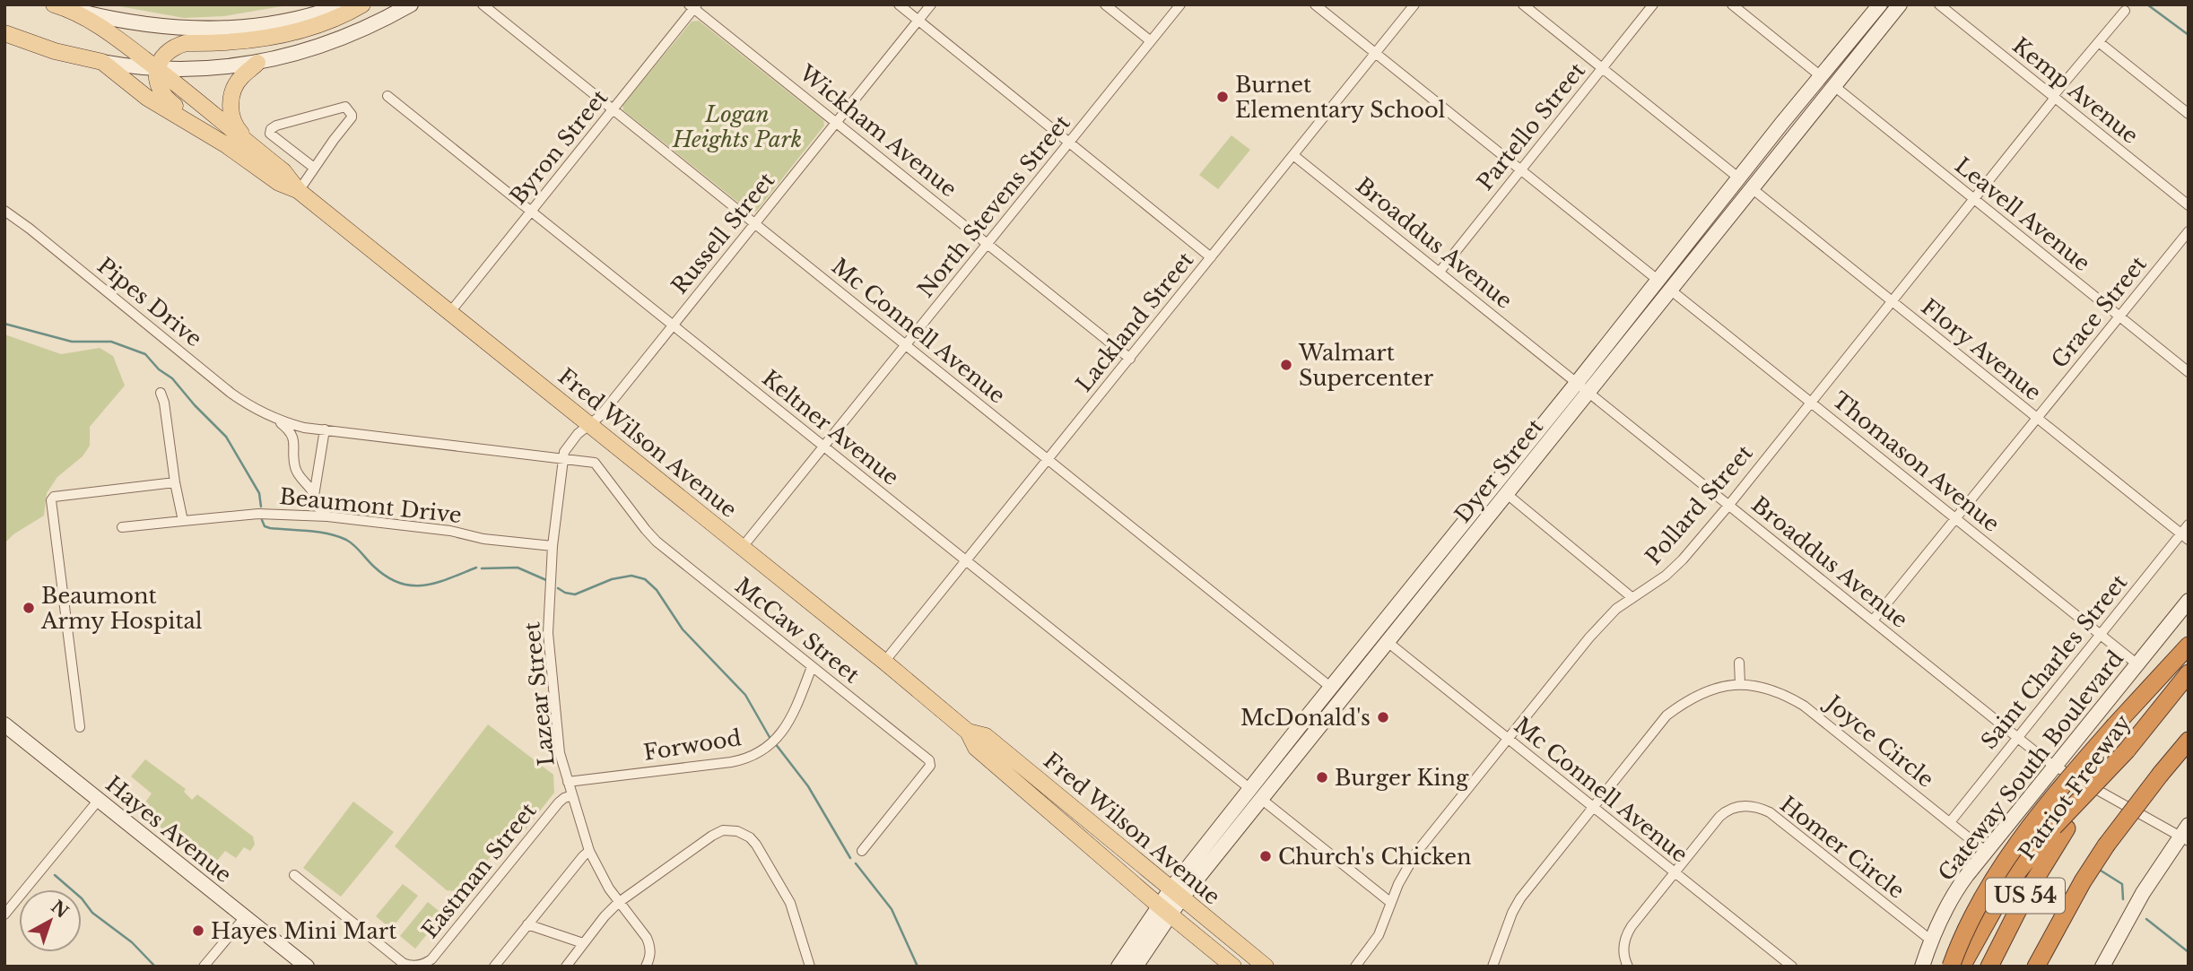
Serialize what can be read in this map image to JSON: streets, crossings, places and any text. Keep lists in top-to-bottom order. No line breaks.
{"streets":{"highway":["Patriot Freeway","US 54"],"main road":["Fred Wilson Avenue","Dyer Street","Gateway South Boulevard","Hayes Avenue"],"street":["Kemp Avenue","Partello Street","Wickham Avenue","Byron Street","North Stevens Street","Leavell Avenue","Russell Street","Broaddus Avenue","Pipes Drive","Grace Street","Lackland Street","Mc Connell Avenue","Flory Avenue","Keltner Avenue","Thomason Avenue","Pollard Street","Beaumont Drive","McCaw Street","Saint Charles Street","Lazear Street","Joyce Circle","Forwood","Homer Circle","Eastman Street"]},"crossings":[["Kemp Avenue","Pollard Street"],["Partello Street","Broaddus Avenue"],["Wickham Avenue","Byron Street"],["Wickham Avenue","North Stevens Street"],["Wickham Avenue","Russell Street"],["Wickham Avenue","Lackland Street"],["Byron Street","Mc Connell Avenue"],["Byron Street","Keltner Avenue"],["Byron Street","Fred Wilson Avenue"],["North Stevens Street","Mc Connell Avenue"],["North Stevens Street","Keltner Avenue"],["North Stevens Street","Fred Wilson Avenue"],["Leavell Avenue","Grace Street"],["Leavell Avenue","Dyer Street"],["Leavell Avenue","Pollard Street"],["Russell Street","Pipes Drive"],["Russell Street","Mc Connell Avenue"],["Russell Street","Keltner Avenue"],["Russell Street","Fred Wilson Avenue"],["Russell Street","McCaw Street"],["Russell Street","Lazear Street"],["Broaddus Avenue","Grace Street"],["Broaddus Avenue","Lackland Street"],["Broaddus Avenue","Dyer Street"],["Broaddus Avenue","Pollard Street"],["Broaddus Avenue","Saint Charles Street"],["Broaddus Avenue","Gateway South Boulevard"],["Pipes Drive","Beaumont Drive"],["Pipes Drive","McCaw Street"],["Pipes Drive","Lazear Street"],["Grace Street","Flory Avenue"],["Grace Street","Thomason Avenue"],["Lackland Street","Mc Connell Avenue"],["Lackland Street","Keltner Avenue"],["Lackland Street","Fred Wilson Avenue"],["Mc Connell Avenue","Dyer Street"],["Mc Connell Avenue","Pollard Street"],["Mc Connell Avenue","Joyce Circle"],["Mc Connell Avenue","Homer Circle"],["Flory Avenue","Dyer Street"],["Flory Avenue","Pollard Street"],["Flory Avenue","Saint Charles Street"],["Keltner Avenue","Dyer Street"],["Keltner Avenue","Pollard Street"],["Fred Wilson Avenue","Dyer Street"],["Thomason Avenue","Dyer Street"],["Thomason Avenue","Pollard Street"],["Thomason Avenue","Saint Charles Street"],["Thomason Avenue","Gateway South Boulevard"],["Beaumont Drive","Lazear Street"],["McCaw Street","Lazear Street"],["McCaw Street","Forwood"],["Saint Charles Street","Joyce Circle"],["Lazear Street","Forwood"],["Lazear Street","Eastman Street"],["Joyce Circle","Gateway South Boulevard"],["Gateway South Boulevard","Homer Circle"]],"parks":["Logan Heights Park"],"places":["Burnet Elementary School","Walmart Supercenter","Beaumont Army Hospital","McDonald's","Burger King","Church's Chicken","Hayes Mini Mart"],"north":"top right"}
